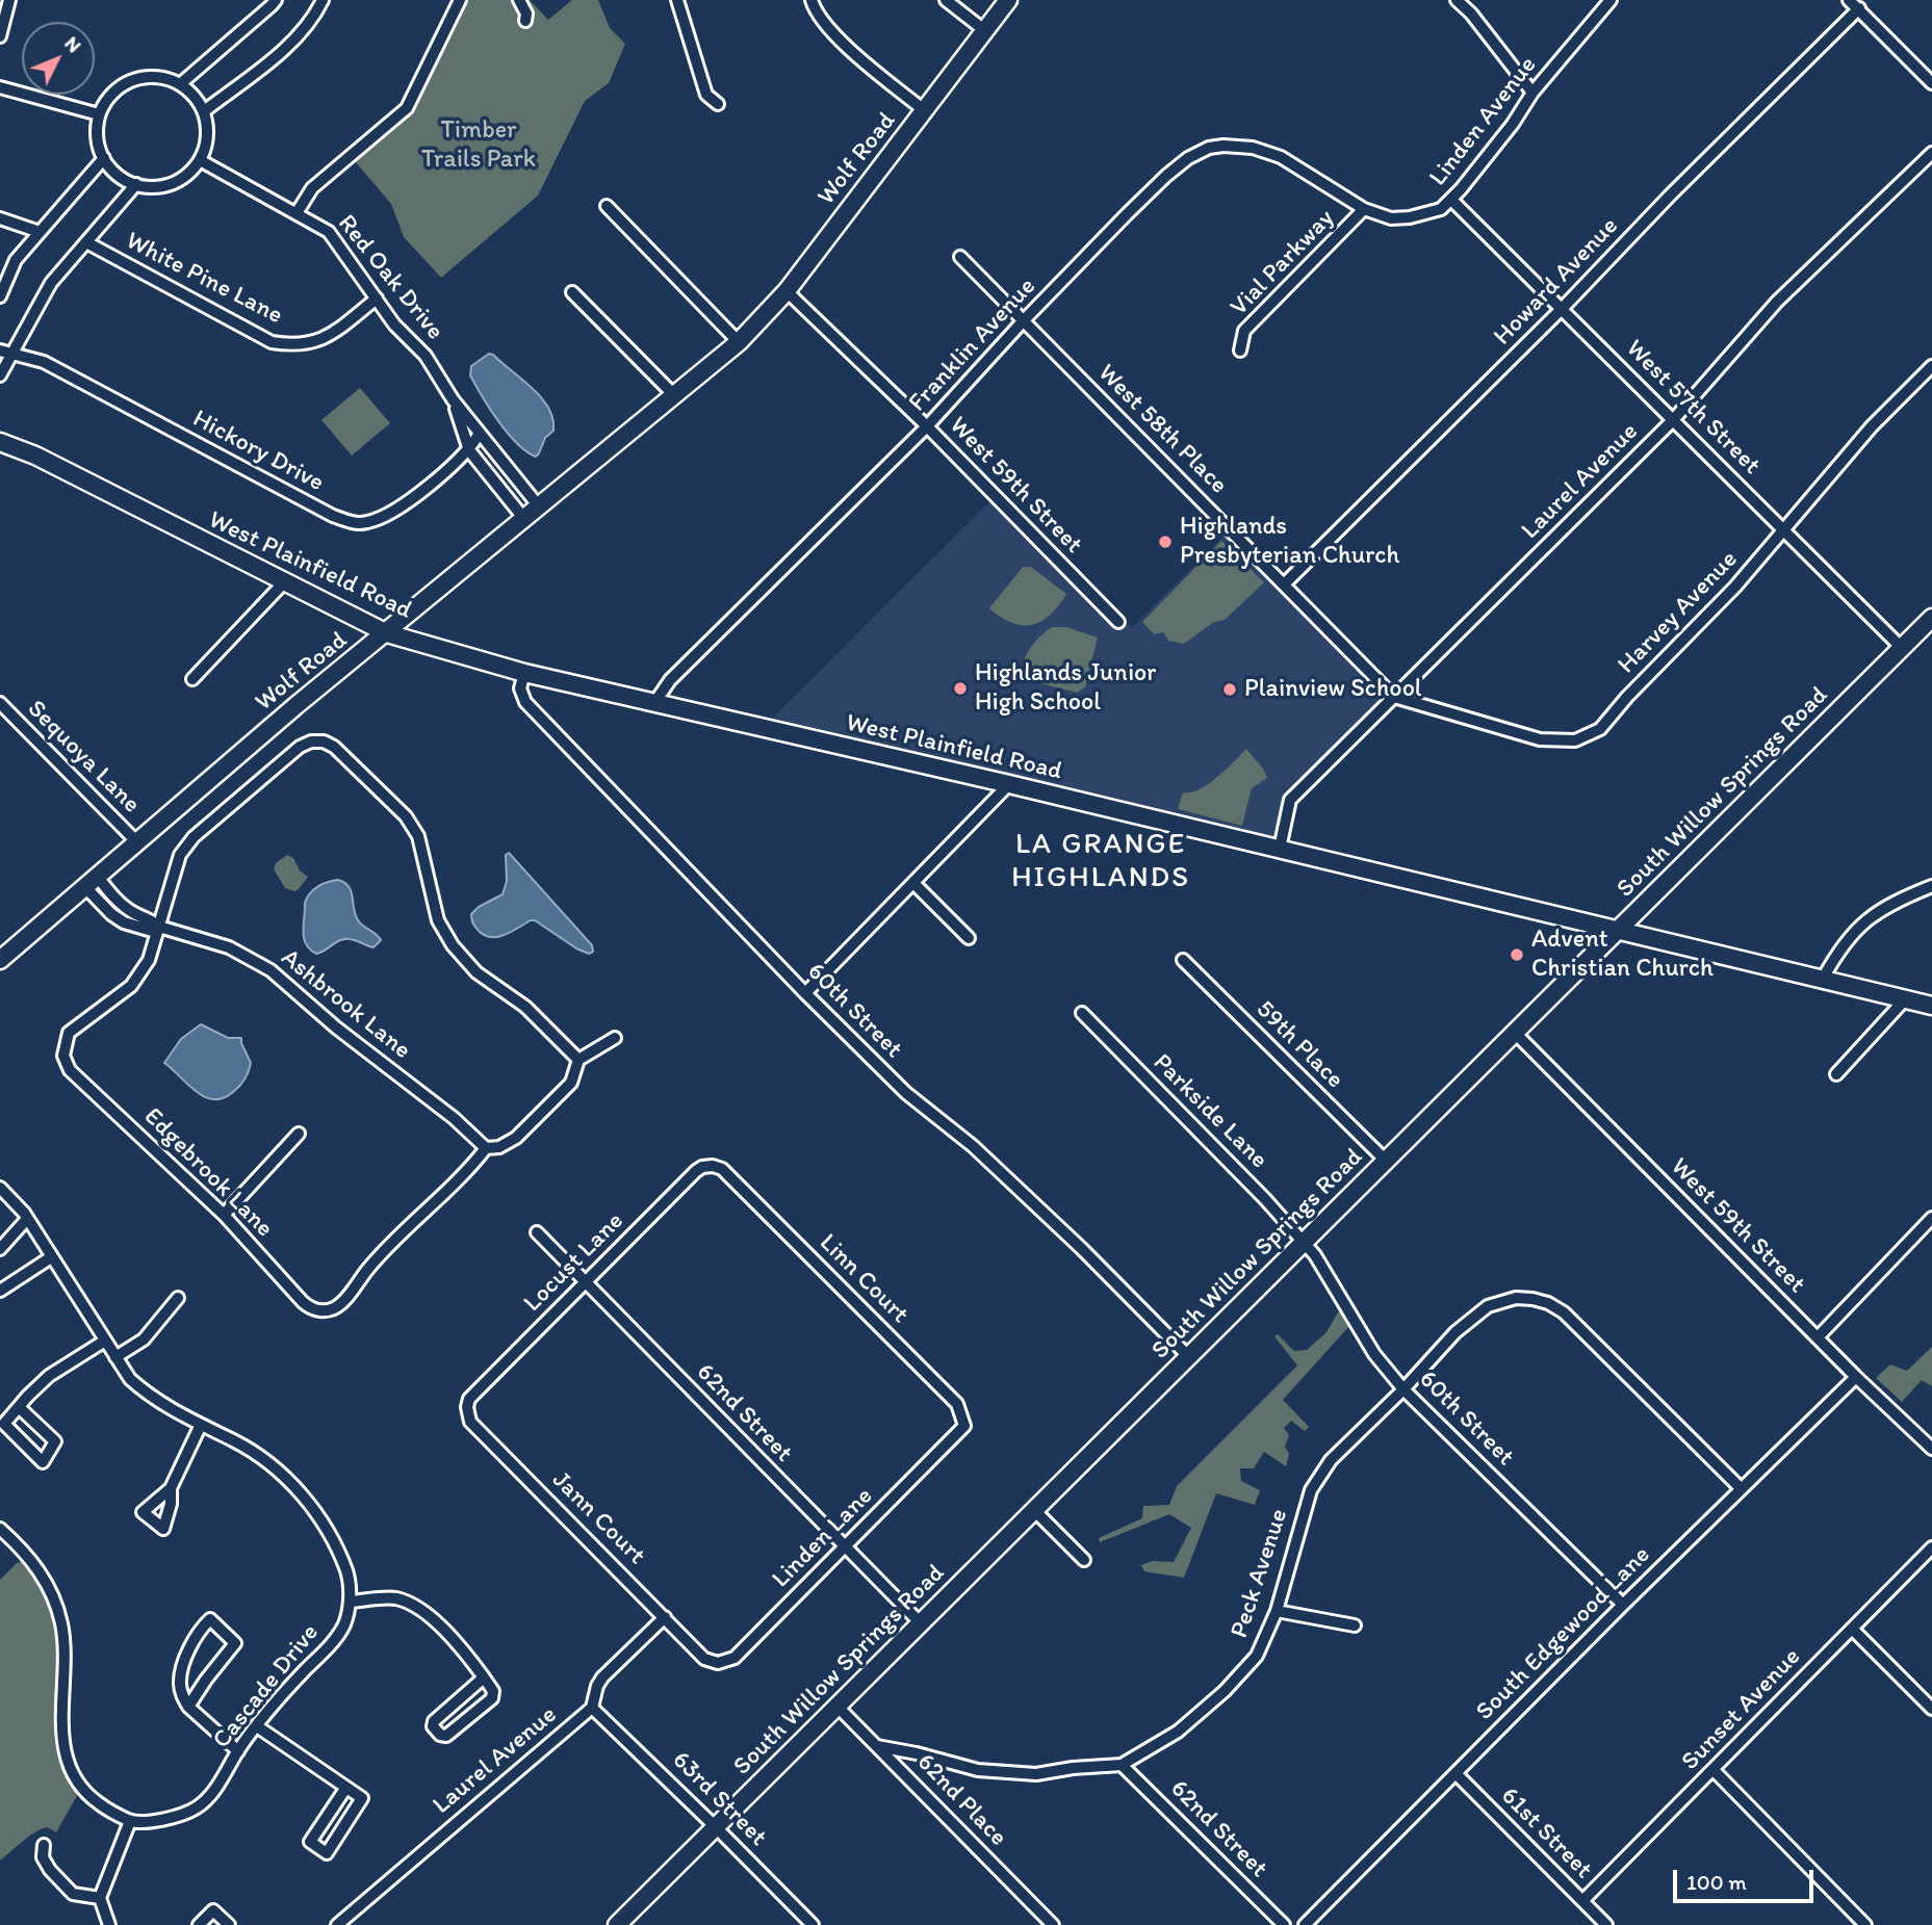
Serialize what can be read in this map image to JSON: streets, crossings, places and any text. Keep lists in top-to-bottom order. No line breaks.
{"streets":{"main road":["Wolf Road","West Plainfield Road","South Willow Springs Road"],"street":["Linden Avenue","Vial Parkway","Red Oak Drive","White Pine Lane","Howard Avenue","Franklin Avenue","West 57th Street","West 58th Place","Hickory Drive","Laurel Avenue","West 59th Street","Harvey Avenue","Sequoya Lane","Ashbrook Lane","60th Street","59th Place","Parkside Lane","Edgebrook Lane","Locust Lane","Linn Court","62nd Street","Jann Court","Linden Lane","Peck Avenue","South Edgewood Lane","Cascade Drive","Sunset Avenue","63rd Street","62nd Place","61st Street"]},"crossings":[["Linden Avenue","Vial Parkway"],["Linden Avenue","Franklin Avenue"],["Linden Avenue","West 57th Street"],["Wolf Road","Red Oak Drive"],["Wolf Road","West 59th Street"],["Wolf Road","West Plainfield Road"],["Wolf Road","Sequoya Lane"],["Wolf Road","Ashbrook Lane"],["Vial Parkway","Franklin Avenue"],["Red Oak Drive","White Pine Lane"],["Red Oak Drive","Hickory Drive"],["Howard Avenue","West 57th Street"],["Howard Avenue","West 58th Place"],["Franklin Avenue","West 58th Place"],["Franklin Avenue","West 59th Street"],["Franklin Avenue","West Plainfield Road"],["West 57th Street","Laurel Avenue"],["West 57th Street","Harvey Avenue"],["West 57th Street","South Willow Springs Road"],["West 58th Place","Laurel Avenue"],["West 58th Place","Harvey Avenue"],["Laurel Avenue","West Plainfield Road"],["Laurel Avenue","Harvey Avenue"],["Laurel Avenue","Jann Court"],["Laurel Avenue","63rd Street"],["West 59th Street","South Willow Springs Road"],["West 59th Street","South Edgewood Lane"],["West Plainfield Road","South Willow Springs Road"],["West Plainfield Road","60th Street"],["South Willow Springs Road","60th Street"],["South Willow Springs Road","59th Place"],["South Willow Springs Road","Parkside Lane"],["South Willow Springs Road","62nd Street"],["South Willow Springs Road","63rd Street"],["South Willow Springs Road","62nd Place"],["Ashbrook Lane","Edgebrook Lane"],["60th Street","Parkside Lane"],["60th Street","Peck Avenue"],["60th Street","South Edgewood Lane"],["Locust Lane","Linn Court"],["Locust Lane","62nd Street"],["Locust Lane","Jann Court"],["Linn Court","Linden Lane"],["62nd Street","Linden Lane"],["62nd Street","Peck Avenue"],["Jann Court","Linden Lane"],["Peck Avenue","South Edgewood Lane"],["Peck Avenue","62nd Place"],["South Edgewood Lane","61st Street"],["Sunset Avenue","61st Street"]],"districts":["LA GRANGE HIGHLANDS"],"parks":["Timber Trails Park"],"places":["Highlands Presbyterian Church","Highlands Junior High School","Plainview School","Advent Christian Church"],"scale_bar":"100 m","north":"top right"}
